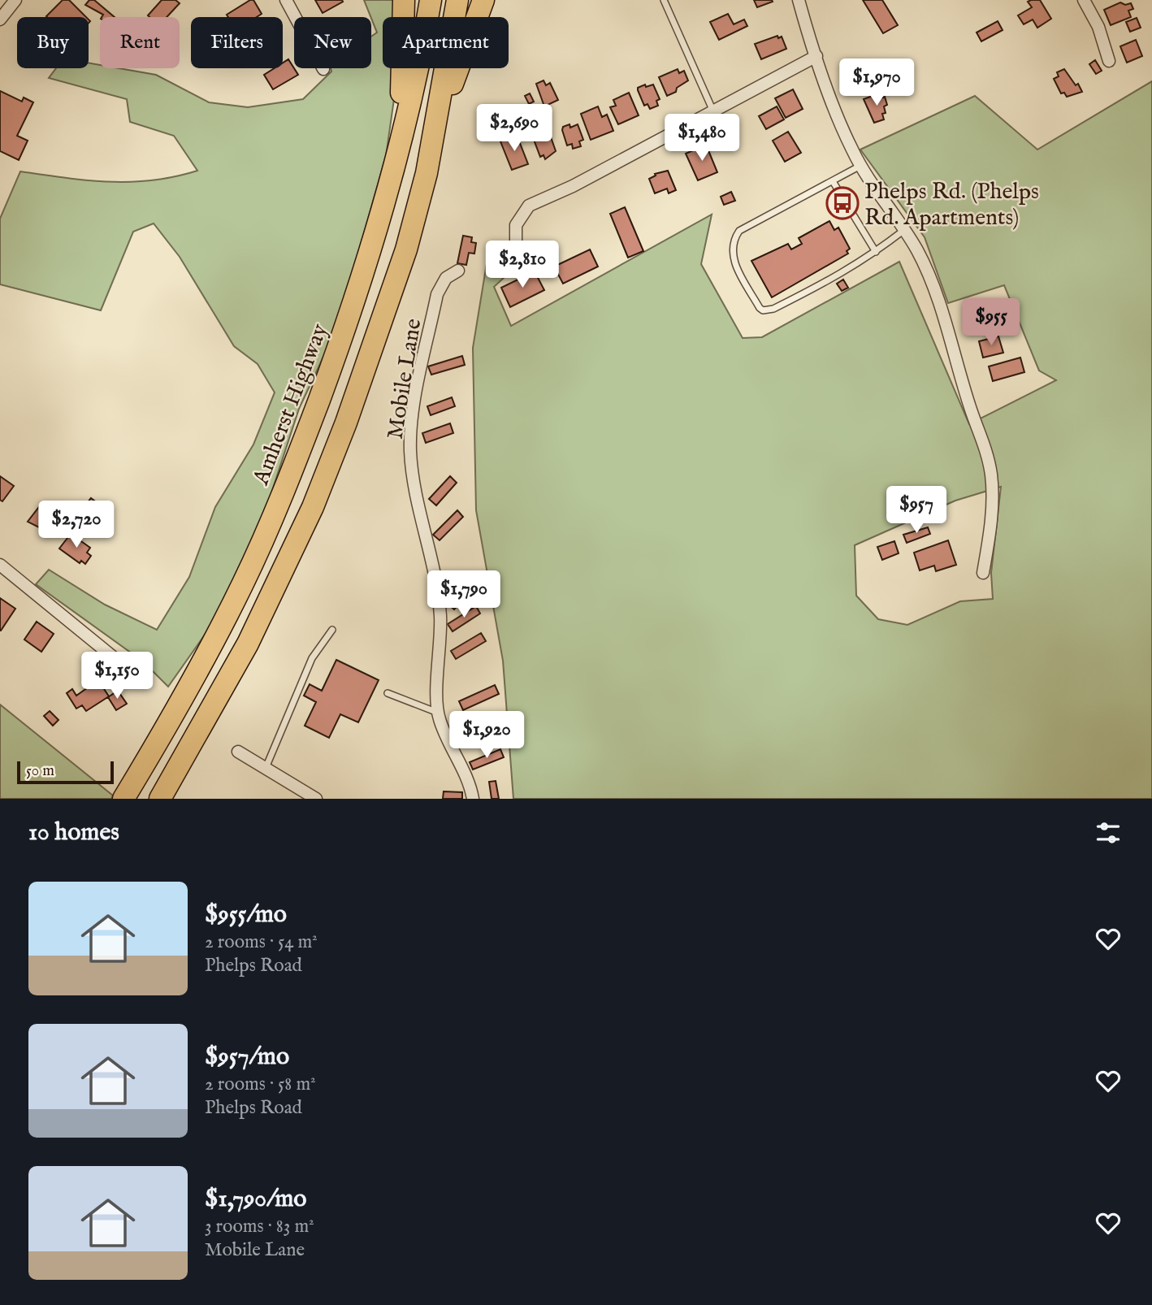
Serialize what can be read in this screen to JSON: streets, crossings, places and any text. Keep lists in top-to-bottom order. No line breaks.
{"streets":{"highway":["Amherst Highway"],"street":["Mobile Lane"]},"places":{"bus stop":["Phelps Rd. (Phelps Rd. Apartments)"]},"scale_bar":"50 m","page":{"chip":["Buy","Rent","Filters","New","Apartment"],"price":["$1,970","$2,690","$1,480","$2,810","$955","$957","$2,720","$1,790","$1,150","$1,920"],"scale":"50 m","heading":"10 homes","list":[{"name":"$955/mo","note":"2 rooms · 54 m² · Phelps Road"},{"name":"$957/mo","note":"2 rooms · 58 m² · Phelps Road"},{"name":"$1,790/mo","note":"3 rooms · 83 m² · Mobile Lane"}]}}
